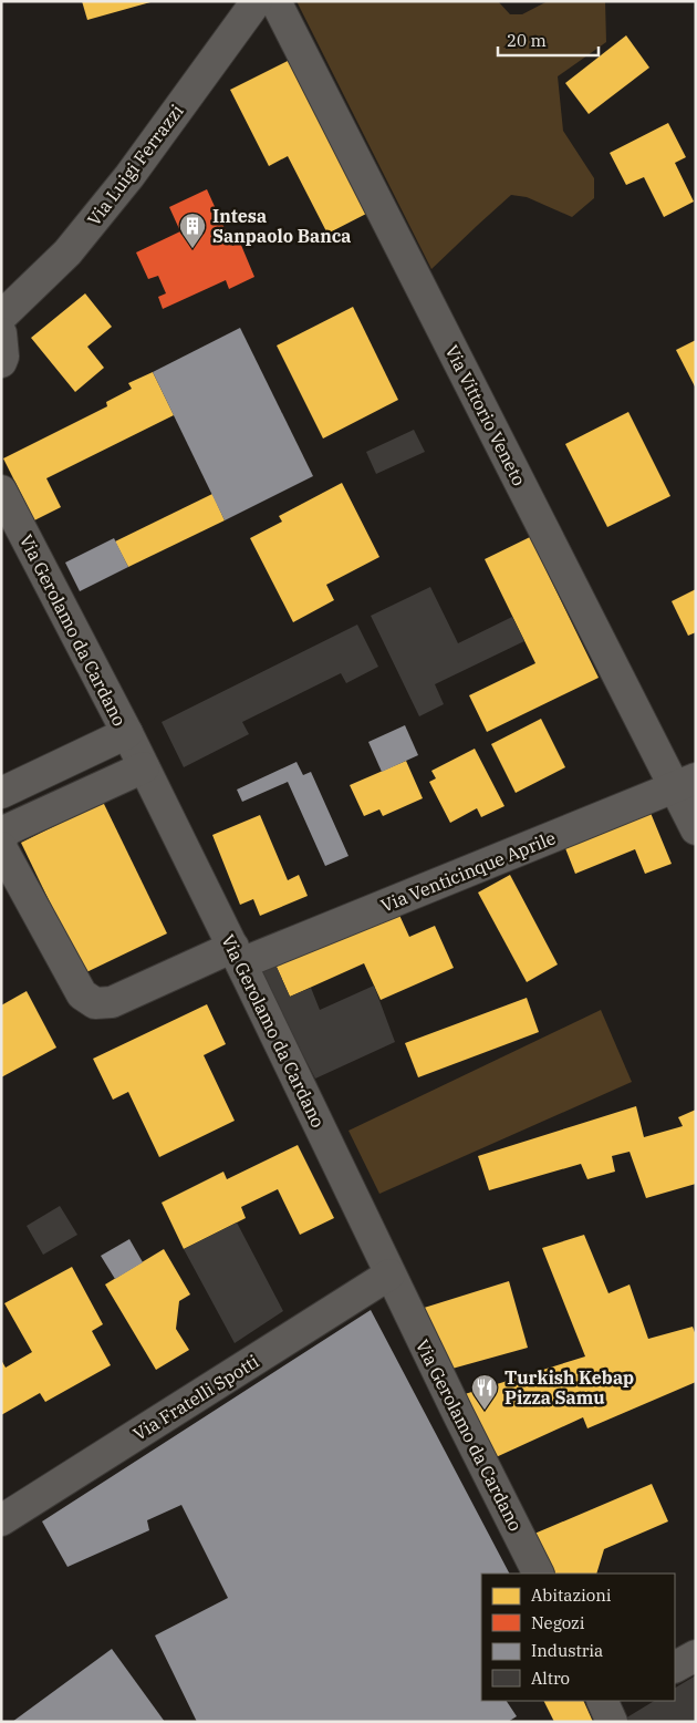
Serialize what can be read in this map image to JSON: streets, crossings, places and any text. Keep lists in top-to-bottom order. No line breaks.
{"streets":{"street":["Via Luigi Ferrazzi","Via Vittorio Veneto","Via Gerolamo da Cardano","Via Venticinque Aprile","Via Fratelli Spotti"]},"crossings":[["Via Vittorio Veneto","Via Venticinque Aprile"],["Via Gerolamo da Cardano","Via Venticinque Aprile"],["Via Gerolamo da Cardano","Via Fratelli Spotti"]],"places":{"building":["Intesa Sanpaolo Banca"],"restaurant":["Turkish Kebap Pizza Samu"]},"legend":["Abitazioni","Negozi","Industria","Altro"],"scale_bar":"20 m"}
